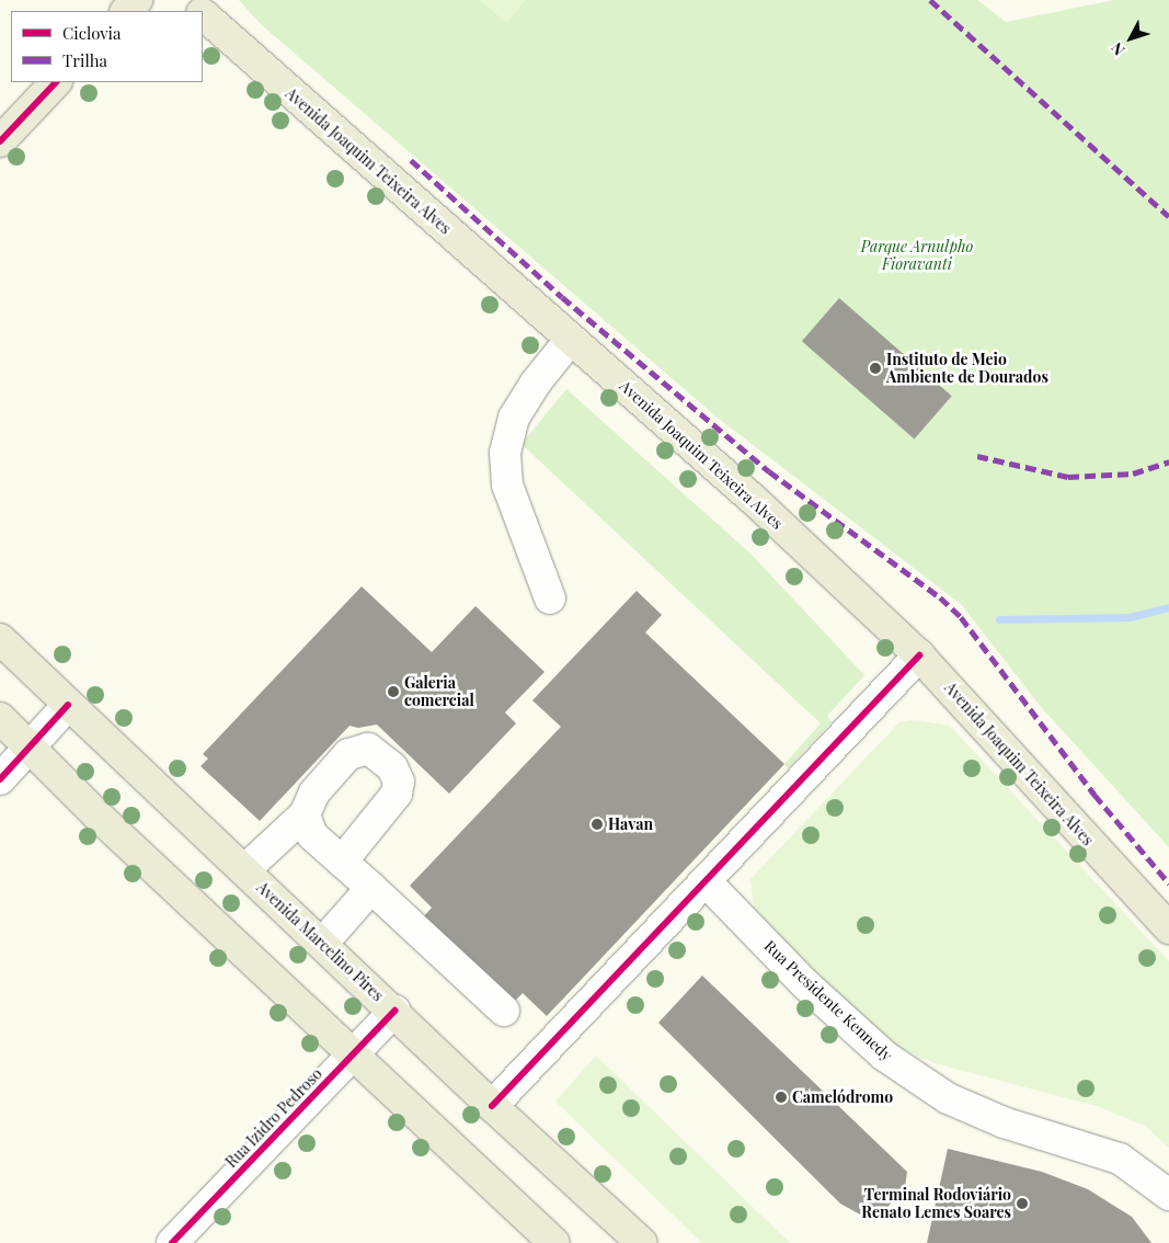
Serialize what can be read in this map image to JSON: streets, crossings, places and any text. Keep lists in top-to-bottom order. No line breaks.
{"streets":{"main road":["Avenida Joaquim Teixeira Alves","Avenida Marcelino Pires"],"street":["Rua Presidente Kennedy","Rua Izidro Pedroso"]},"crossings":[["Avenida Marcelino Pires","Rua Izidro Pedroso"]],"parks":["Parque Arnulpho Fioravanti"],"places":["Instituto de Meio Ambiente de Dourados","Galeria comercial","Havan","Camelódromo","Terminal Rodoviário Renato Lemes Soares"],"legend":["Ciclovia","Trilha"],"north":"bottom left"}
